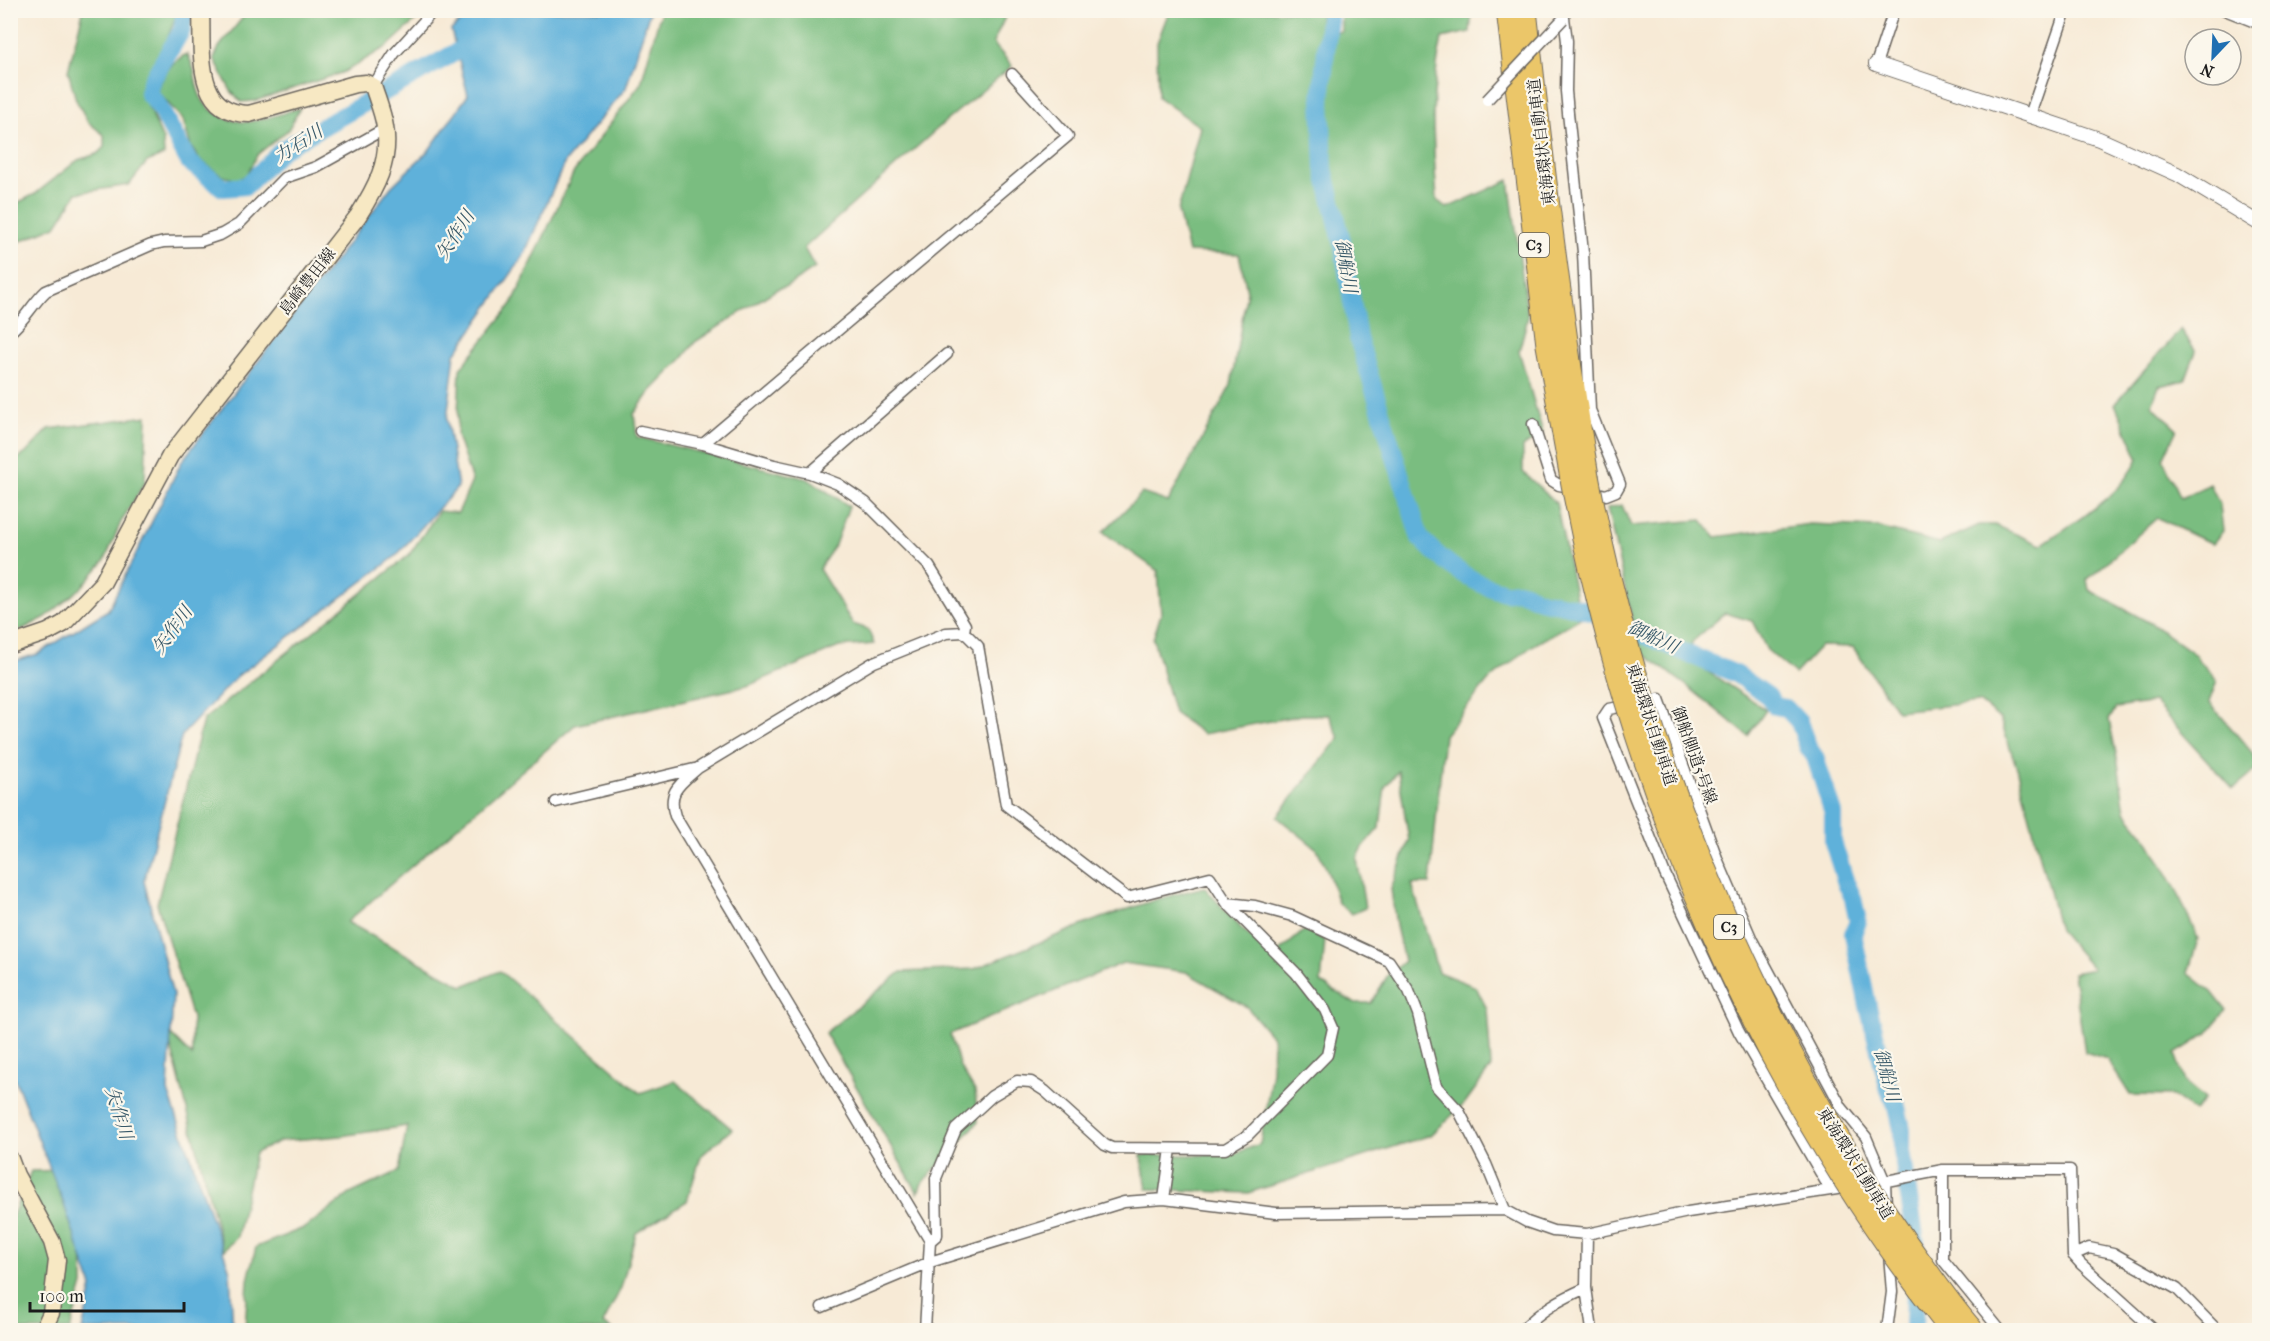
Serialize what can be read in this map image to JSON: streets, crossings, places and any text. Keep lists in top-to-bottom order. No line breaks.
{"streets":{"highway":["東海環状自動車道","C3"],"main road":["島崎豊田線"],"street":["御船側道5号線"]},"water":["力石川","矢作川","御船川"],"scale_bar":"100 m","north":"bottom left"}
